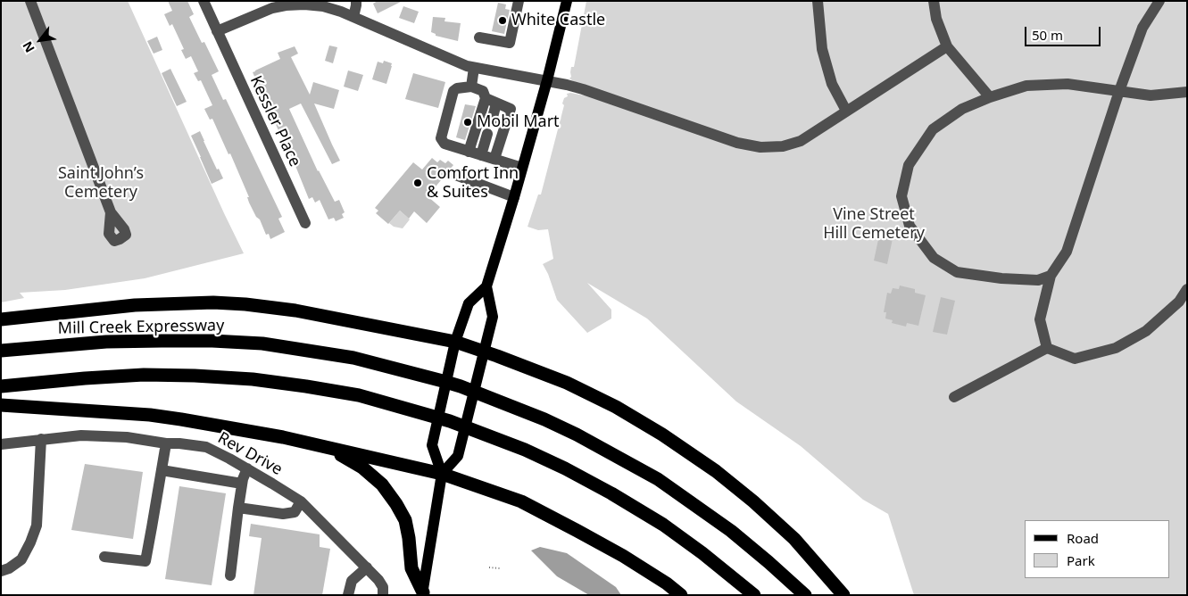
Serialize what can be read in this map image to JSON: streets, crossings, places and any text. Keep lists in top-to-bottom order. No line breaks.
{"streets":{"highway":["Mill Creek Expressway"],"street":["Kessler Place","Rev Drive"]},"parks":["Saint John’s Cemetery","Vine Street Hill Cemetery"],"places":["White Castle","Mobil Mart","Comfort Inn & Suites"],"legend":["Road","Park"],"scale_bar":"50 m","north":"bottom left"}
